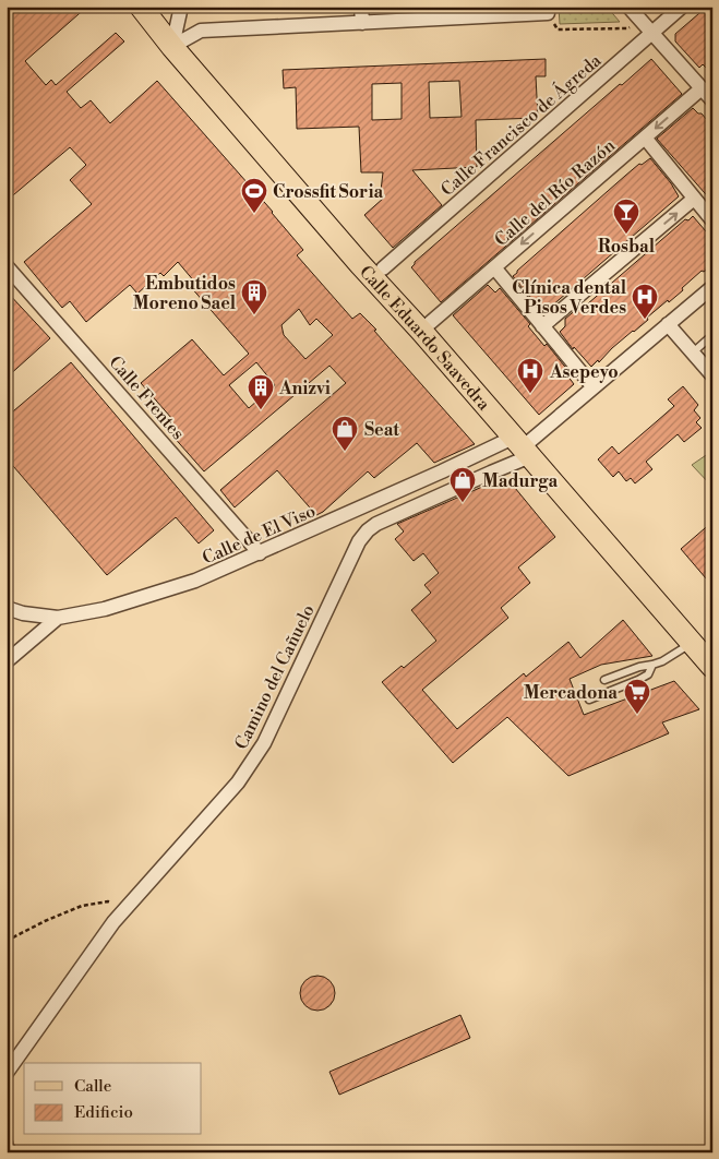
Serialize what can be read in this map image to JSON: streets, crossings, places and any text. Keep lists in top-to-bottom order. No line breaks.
{"streets":{"main road":["Calle Eduardo Saavedra"],"street":["Calle Francisco de Ágreda","Calle del Río Razón","Calle Frentes","Calle de El Viso","Camino del Cañuelo"]},"crossings":[["Calle Francisco de Ágreda","Calle Eduardo Saavedra"],["Calle del Río Razón","Calle Eduardo Saavedra"],["Calle Eduardo Saavedra","Calle de El Viso"],["Calle Eduardo Saavedra","Camino del Cañuelo"],["Calle Frentes","Calle de El Viso"],["Calle de El Viso","Camino del Cañuelo"]],"places":{"sports":["Crossfit Soria"],"bar":["Rosbal"],"building":["Embutidos Moreno Sael","Anizvi"],"hospital":["Clínica dental Pisos Verdes","Asepeyo"],"shop":["Seat","Madurga"],"supermarket":["Mercadona"]},"legend":["Calle","Edificio"]}
